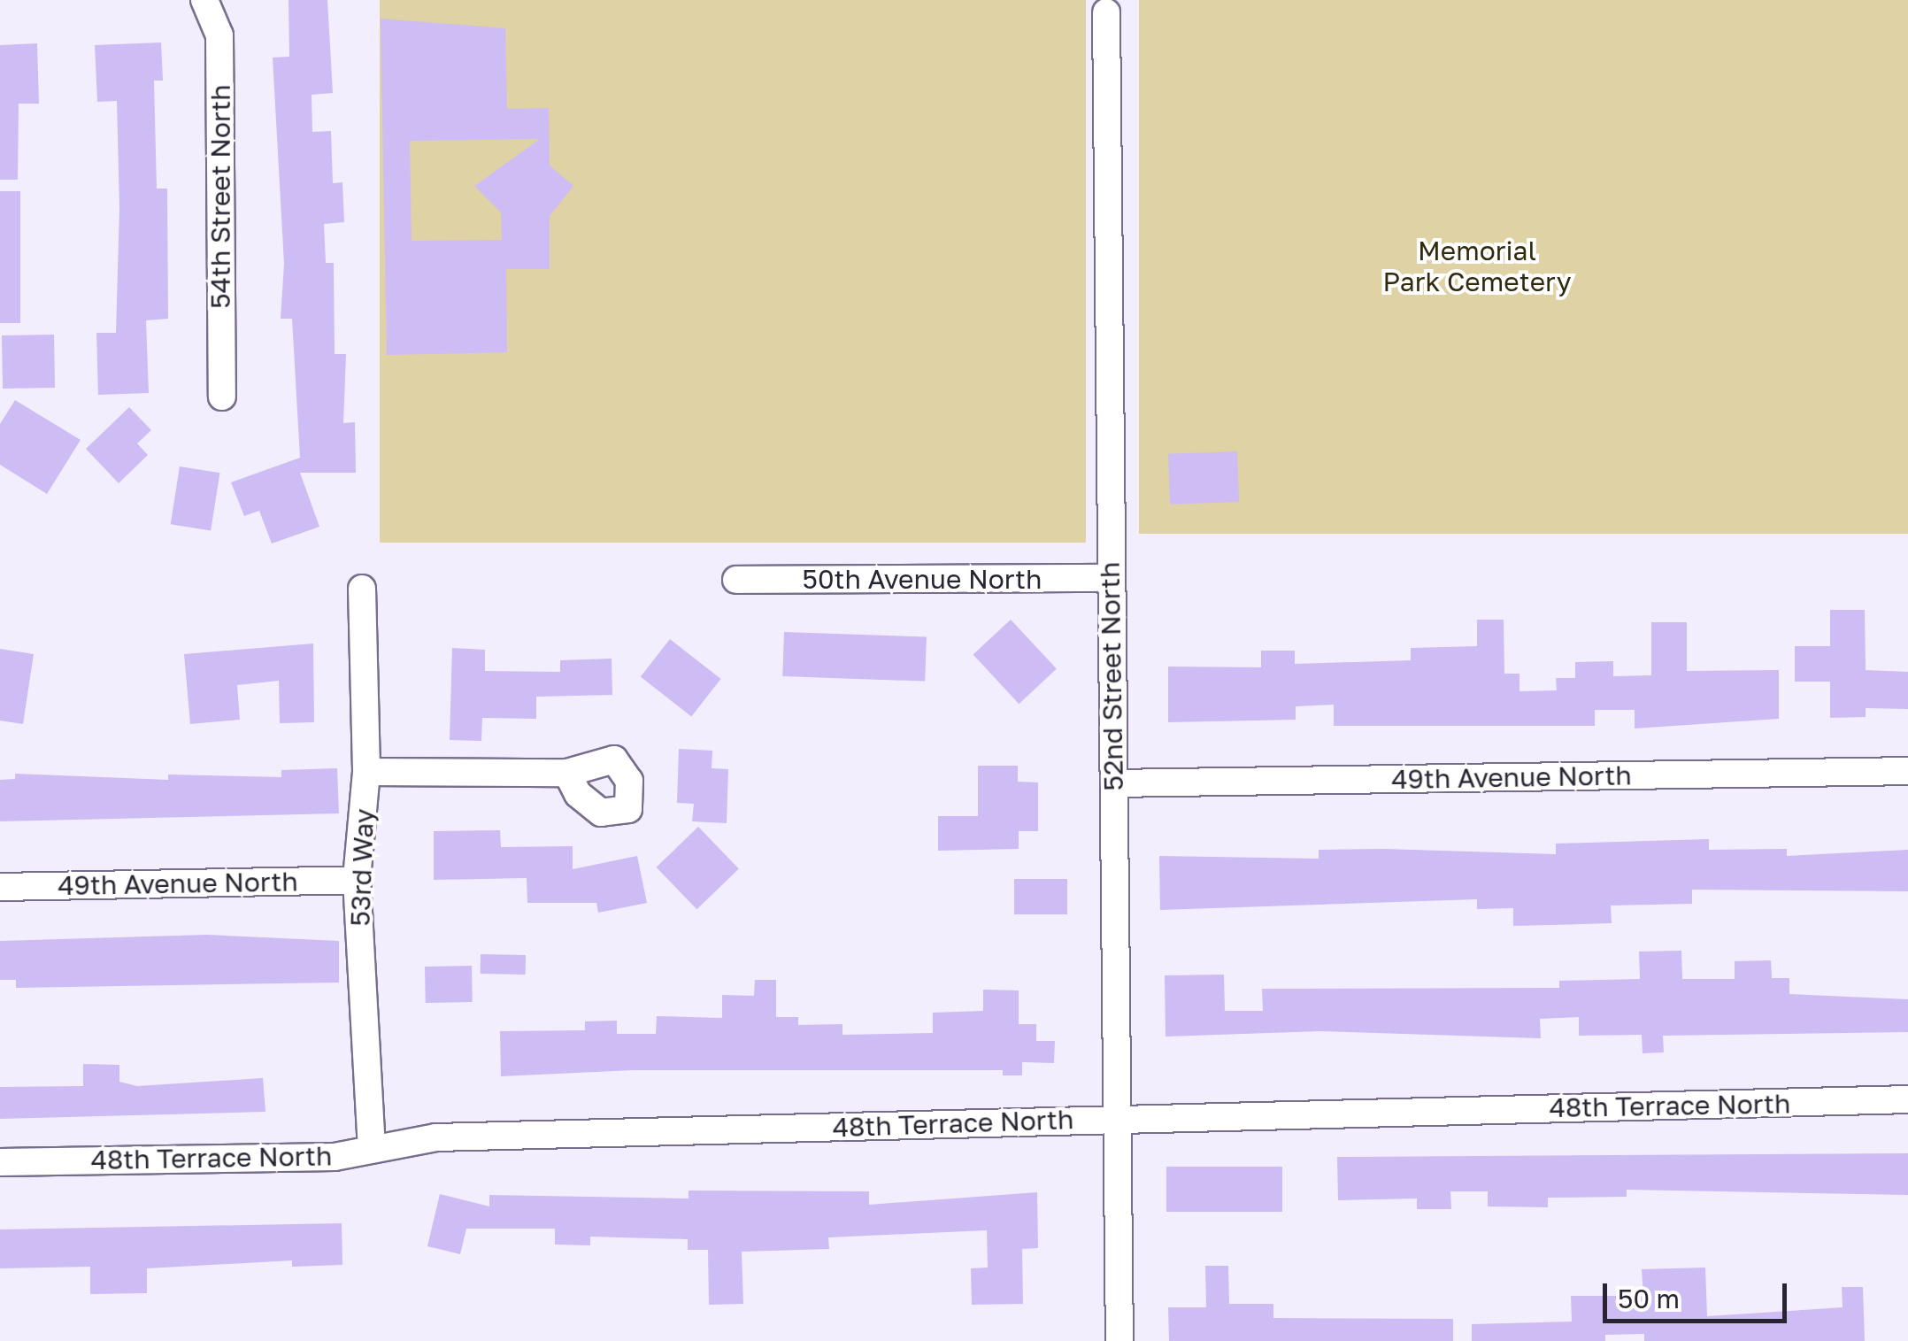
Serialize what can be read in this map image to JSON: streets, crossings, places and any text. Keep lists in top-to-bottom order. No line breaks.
{"streets":{"street":["54th Street North","50th Avenue North","52nd Street North","49th Avenue North","53rd Way","48th Terrace North"]},"crossings":[["50th Avenue North","52nd Street North"],["52nd Street North","49th Avenue North"],["52nd Street North","48th Terrace North"],["49th Avenue North","53rd Way"],["53rd Way","48th Terrace North"]],"parks":["Memorial Park Cemetery"],"scale_bar":"50 m"}
